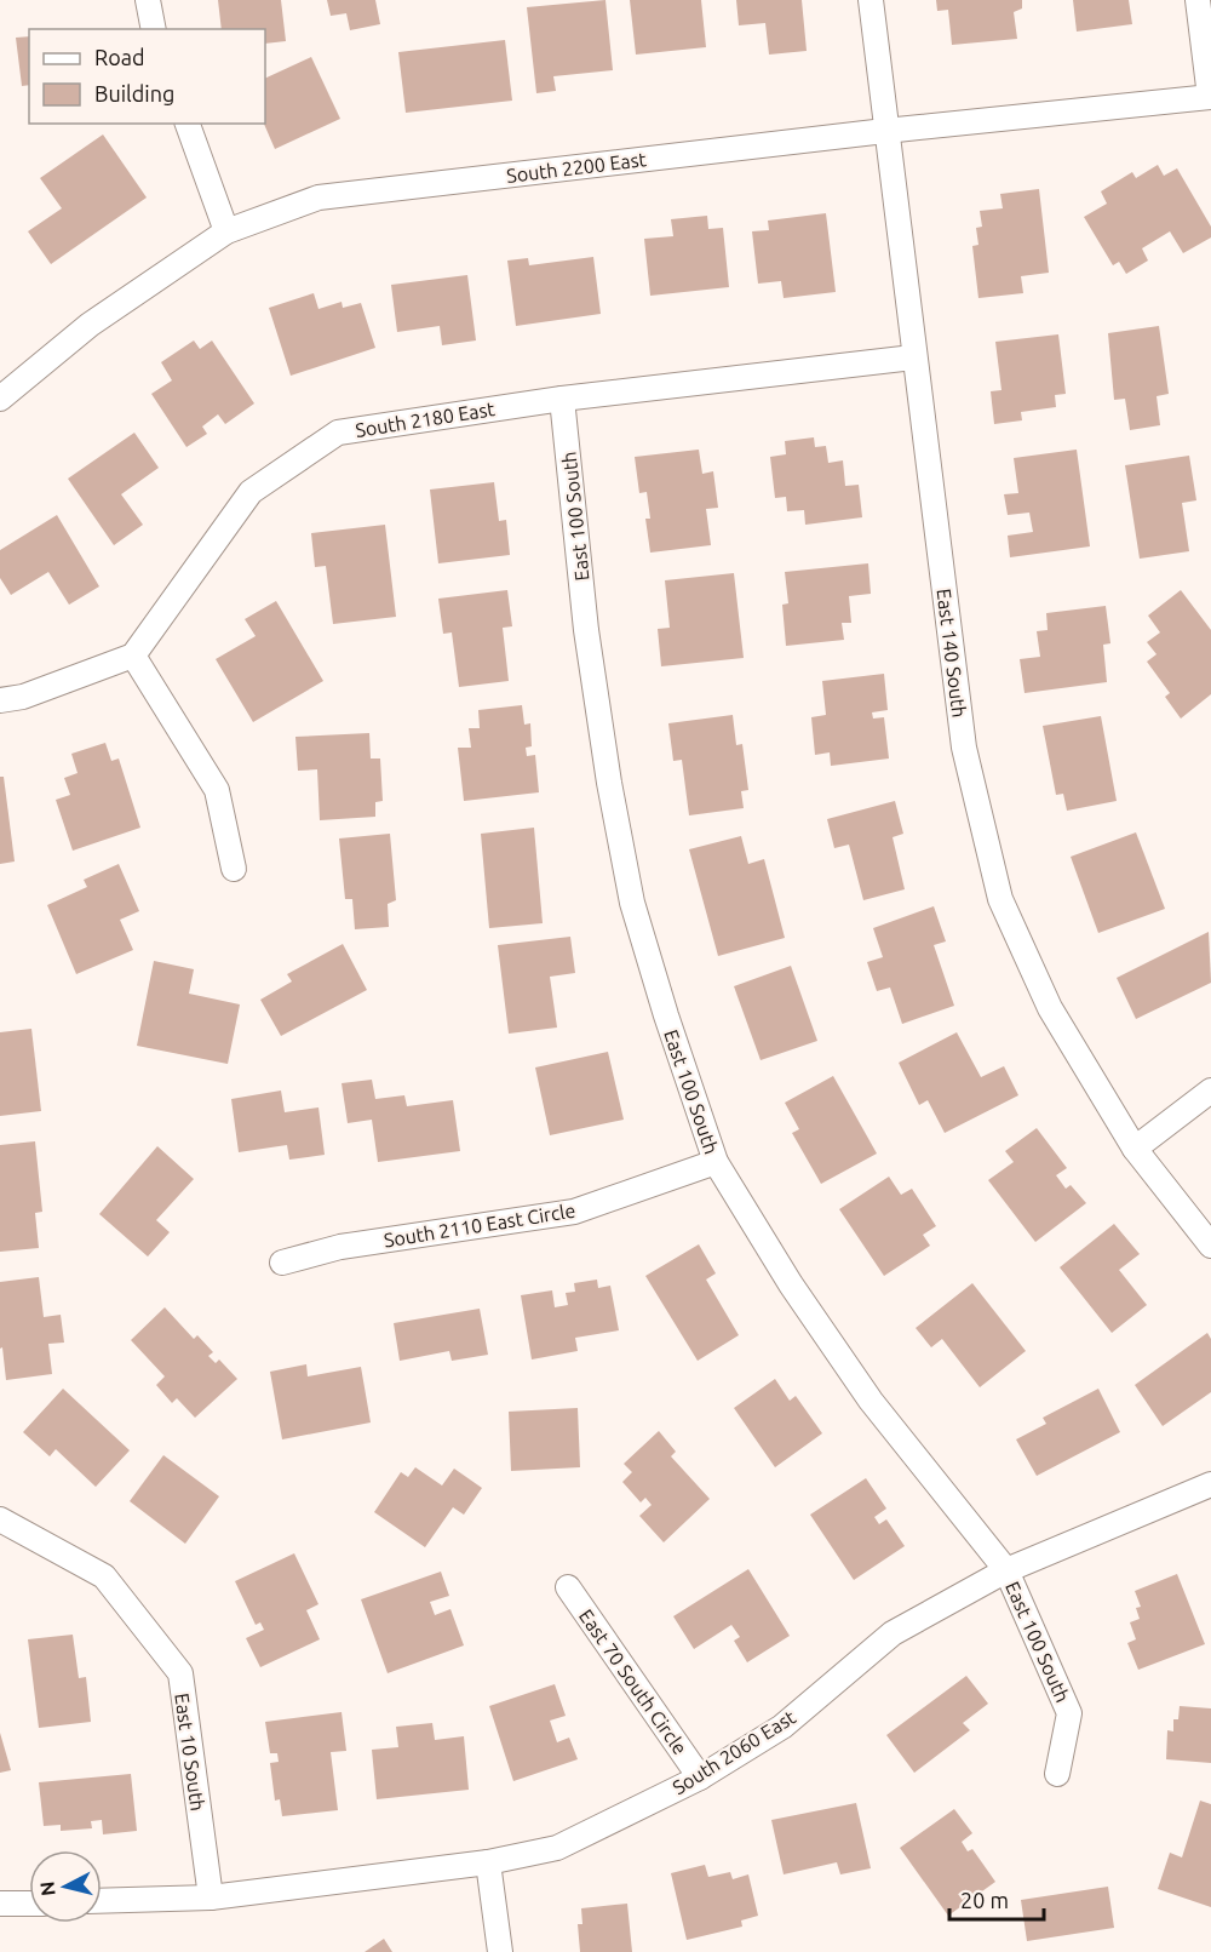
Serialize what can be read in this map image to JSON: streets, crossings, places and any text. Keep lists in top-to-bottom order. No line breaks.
{"streets":{"street":["South 2200 East","South 2180 East","East 100 South","East 140 South","South 2110 East Circle","East 70 South Circle","East 10 South","South 2060 East"]},"crossings":[["South 2200 East","East 140 South"],["South 2180 East","East 100 South"],["South 2180 East","East 140 South"],["East 100 South","South 2110 East Circle"],["East 100 South","South 2060 East"],["East 70 South Circle","South 2060 East"],["East 10 South","South 2060 East"]],"legend":["Road","Building"],"scale_bar":"20 m","north":"left"}
